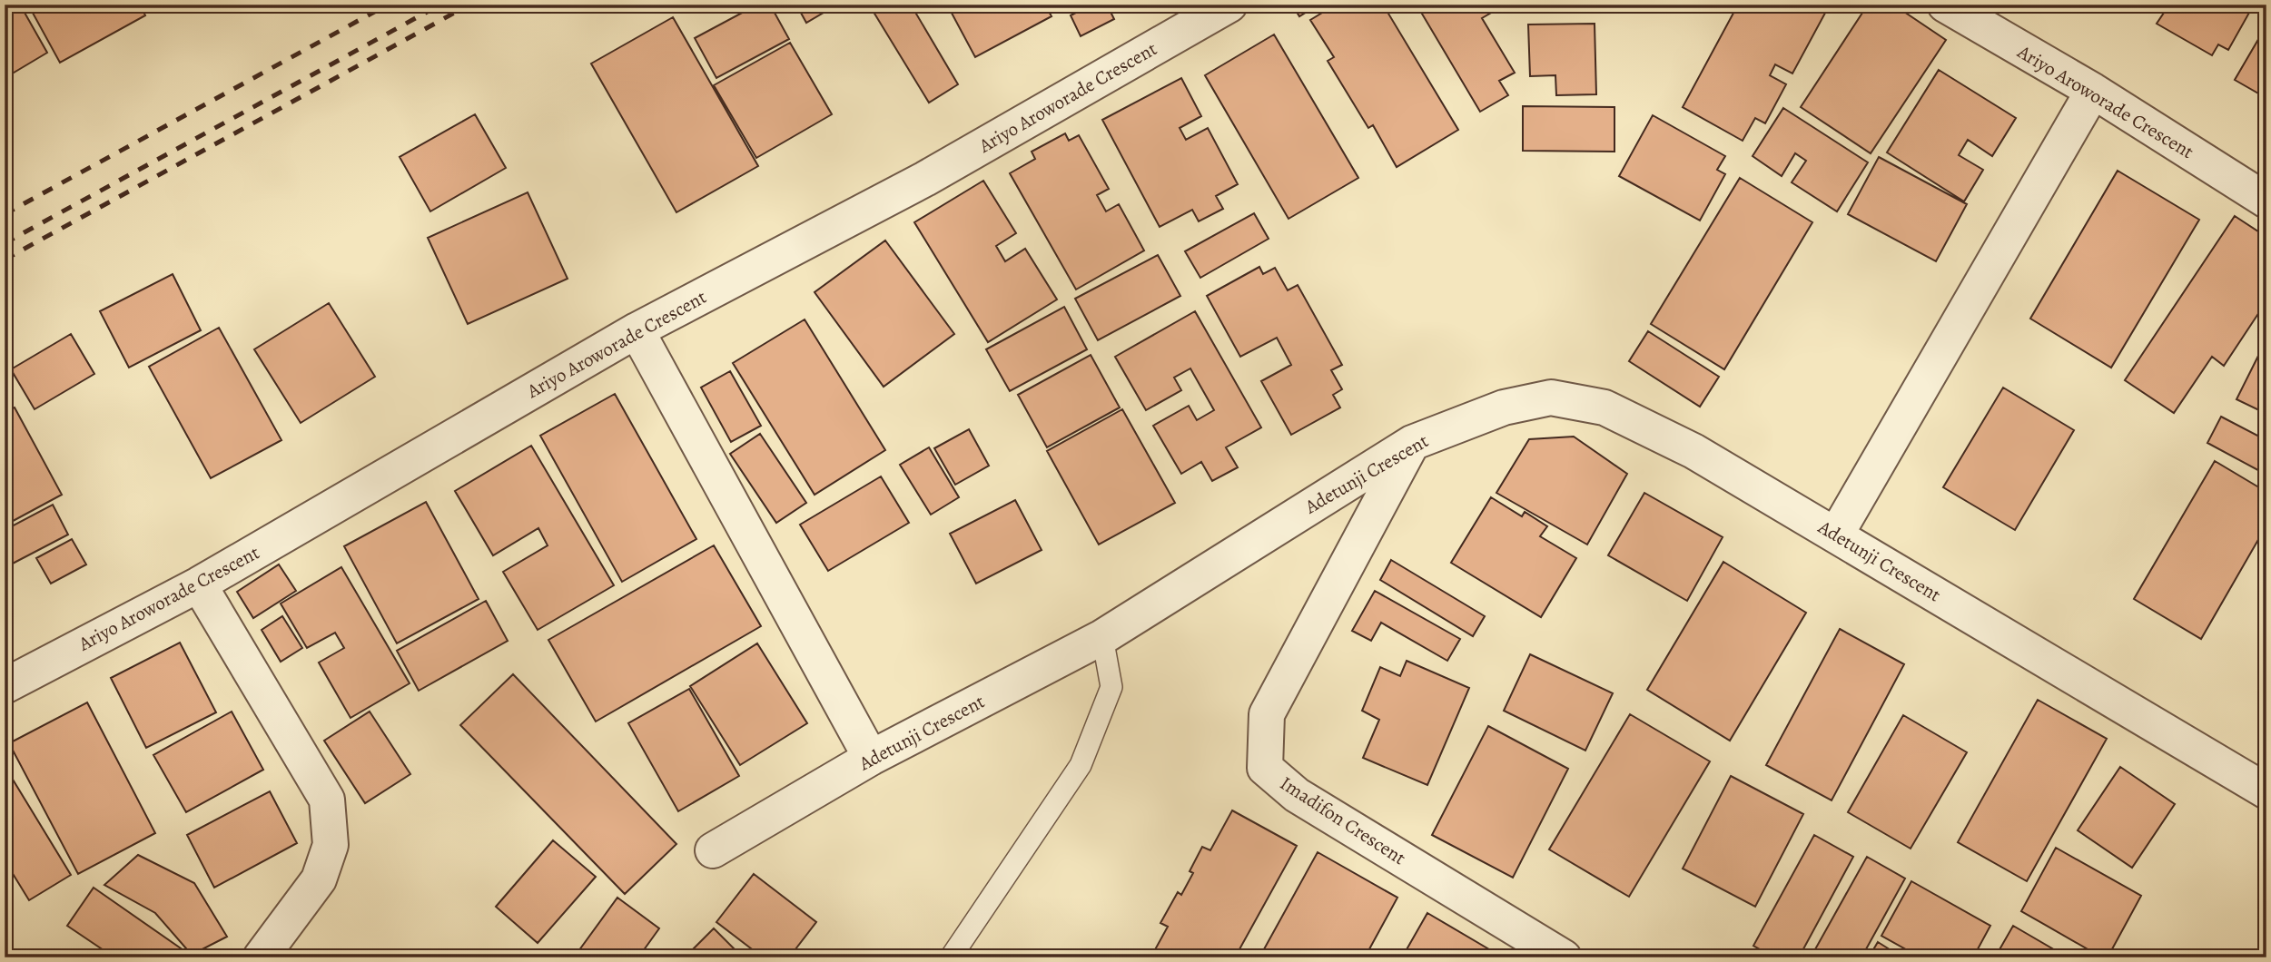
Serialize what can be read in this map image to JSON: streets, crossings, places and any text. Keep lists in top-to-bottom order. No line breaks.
{"streets":{"street":["Ariyo Aroworade Crescent","Adetunji Crescent","Imadifon Crescent"]},"crossings":[["Adetunji Crescent","Imadifon Crescent"]]}
